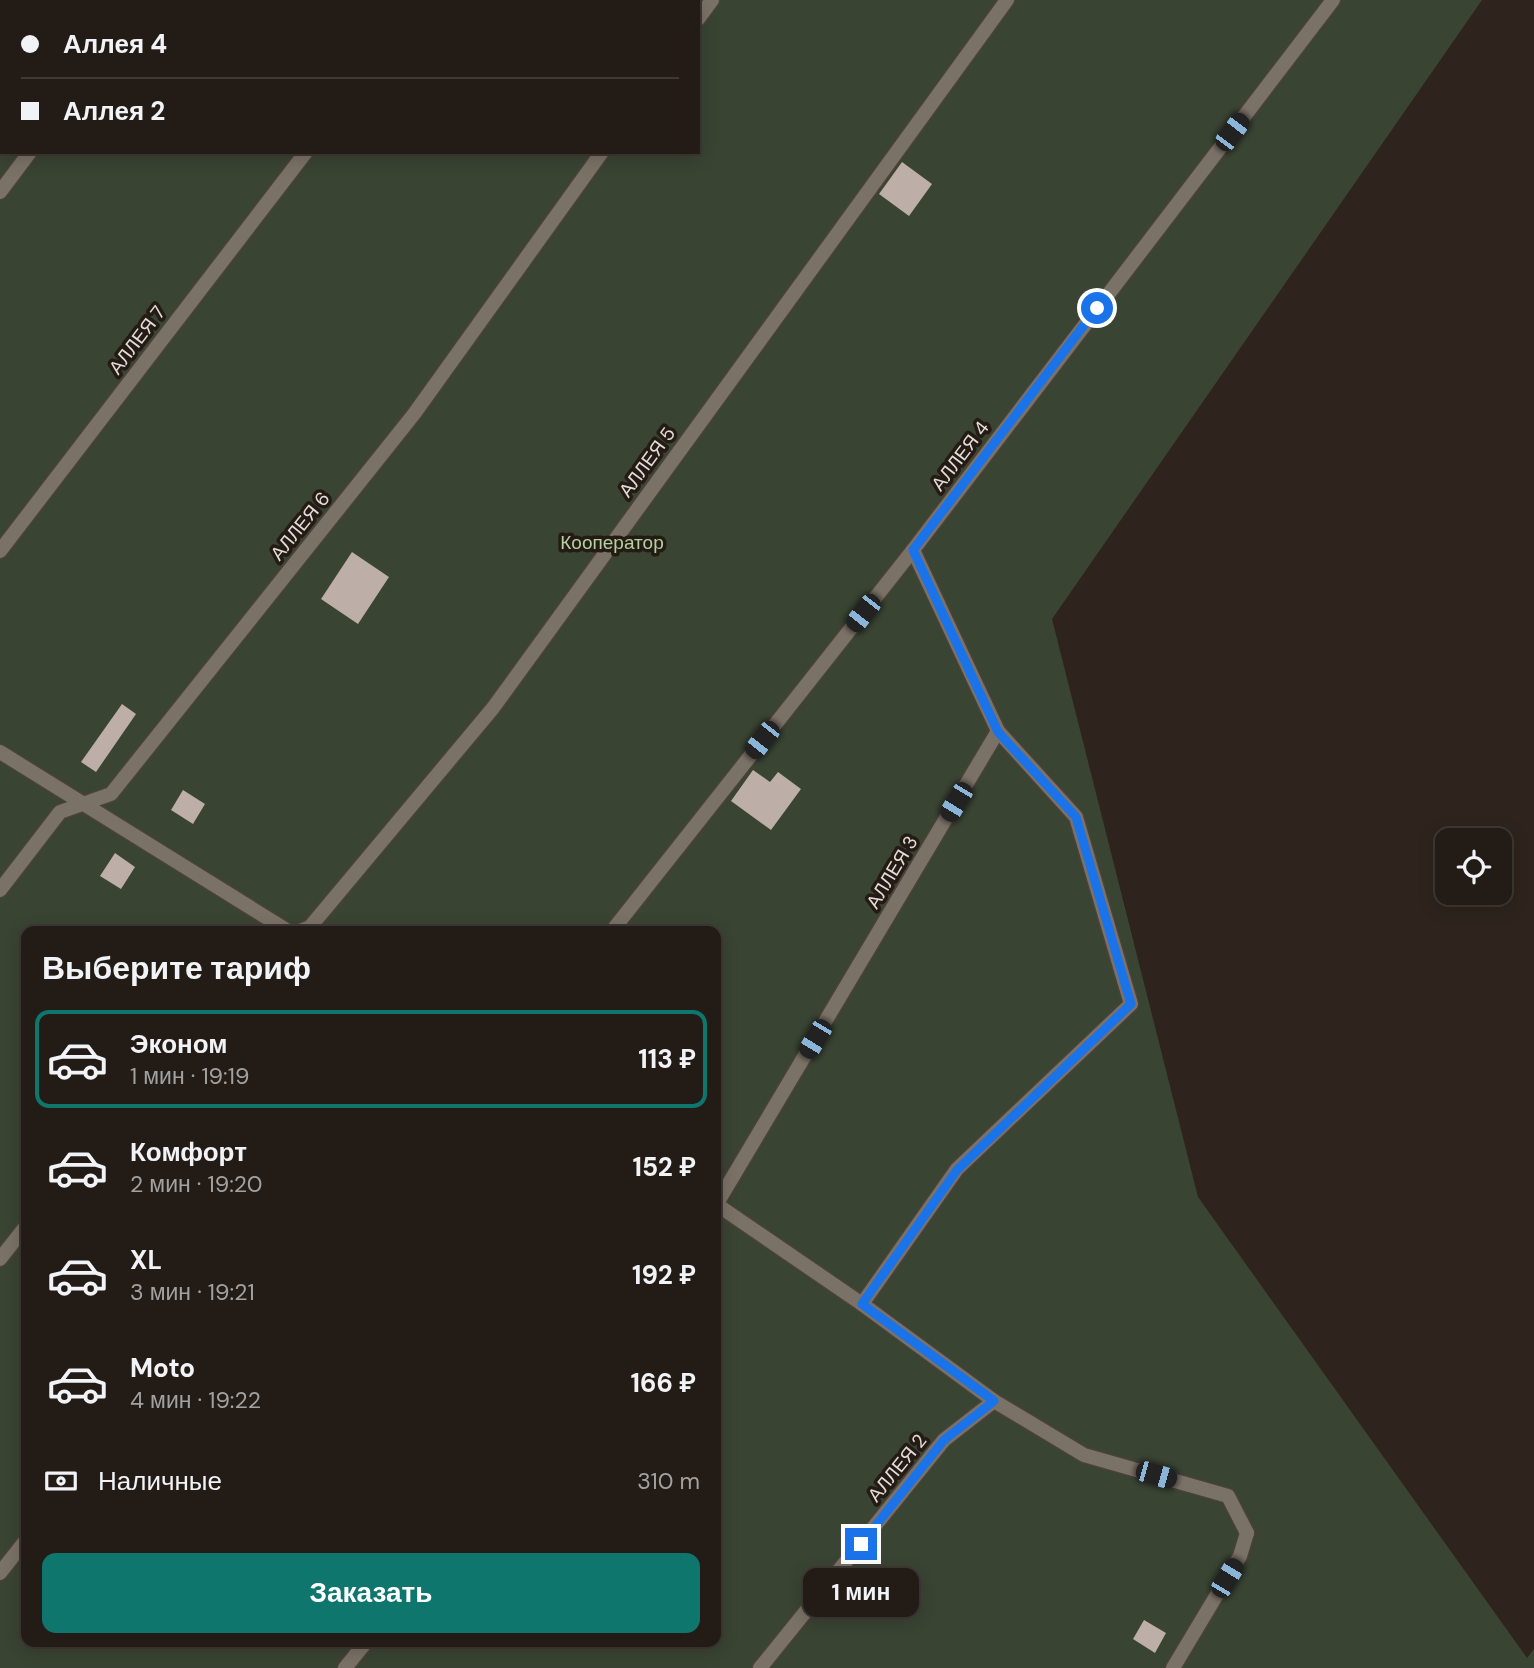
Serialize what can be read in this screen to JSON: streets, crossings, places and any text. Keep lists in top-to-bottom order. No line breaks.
{"streets":{"street":["АЛЛЕЯ 7","АЛЛЕЯ 4","АЛЛЕЯ 5","АЛЛЕЯ 6","АЛЛЕЯ 3","АЛЛЕЯ 2"]},"parks":["Кооператор"],"page":{"banner":["Аллея 4","Аллея 2"],"heading":"Выберите тариф","list":[{"name":"Эконом","note":"1 мин · 19:19","value":"113 ₽"},{"name":"Комфорт","note":"2 мин · 19:20","value":"152 ₽"},{"name":"XL","note":"3 мин · 19:21","value":"192 ₽"},{"name":"Moto","note":"4 мин · 19:22","value":"166 ₽"}],"pay":["Наличные","310 m"],"buttons":"Заказать","bubble":"1 мин"}}
